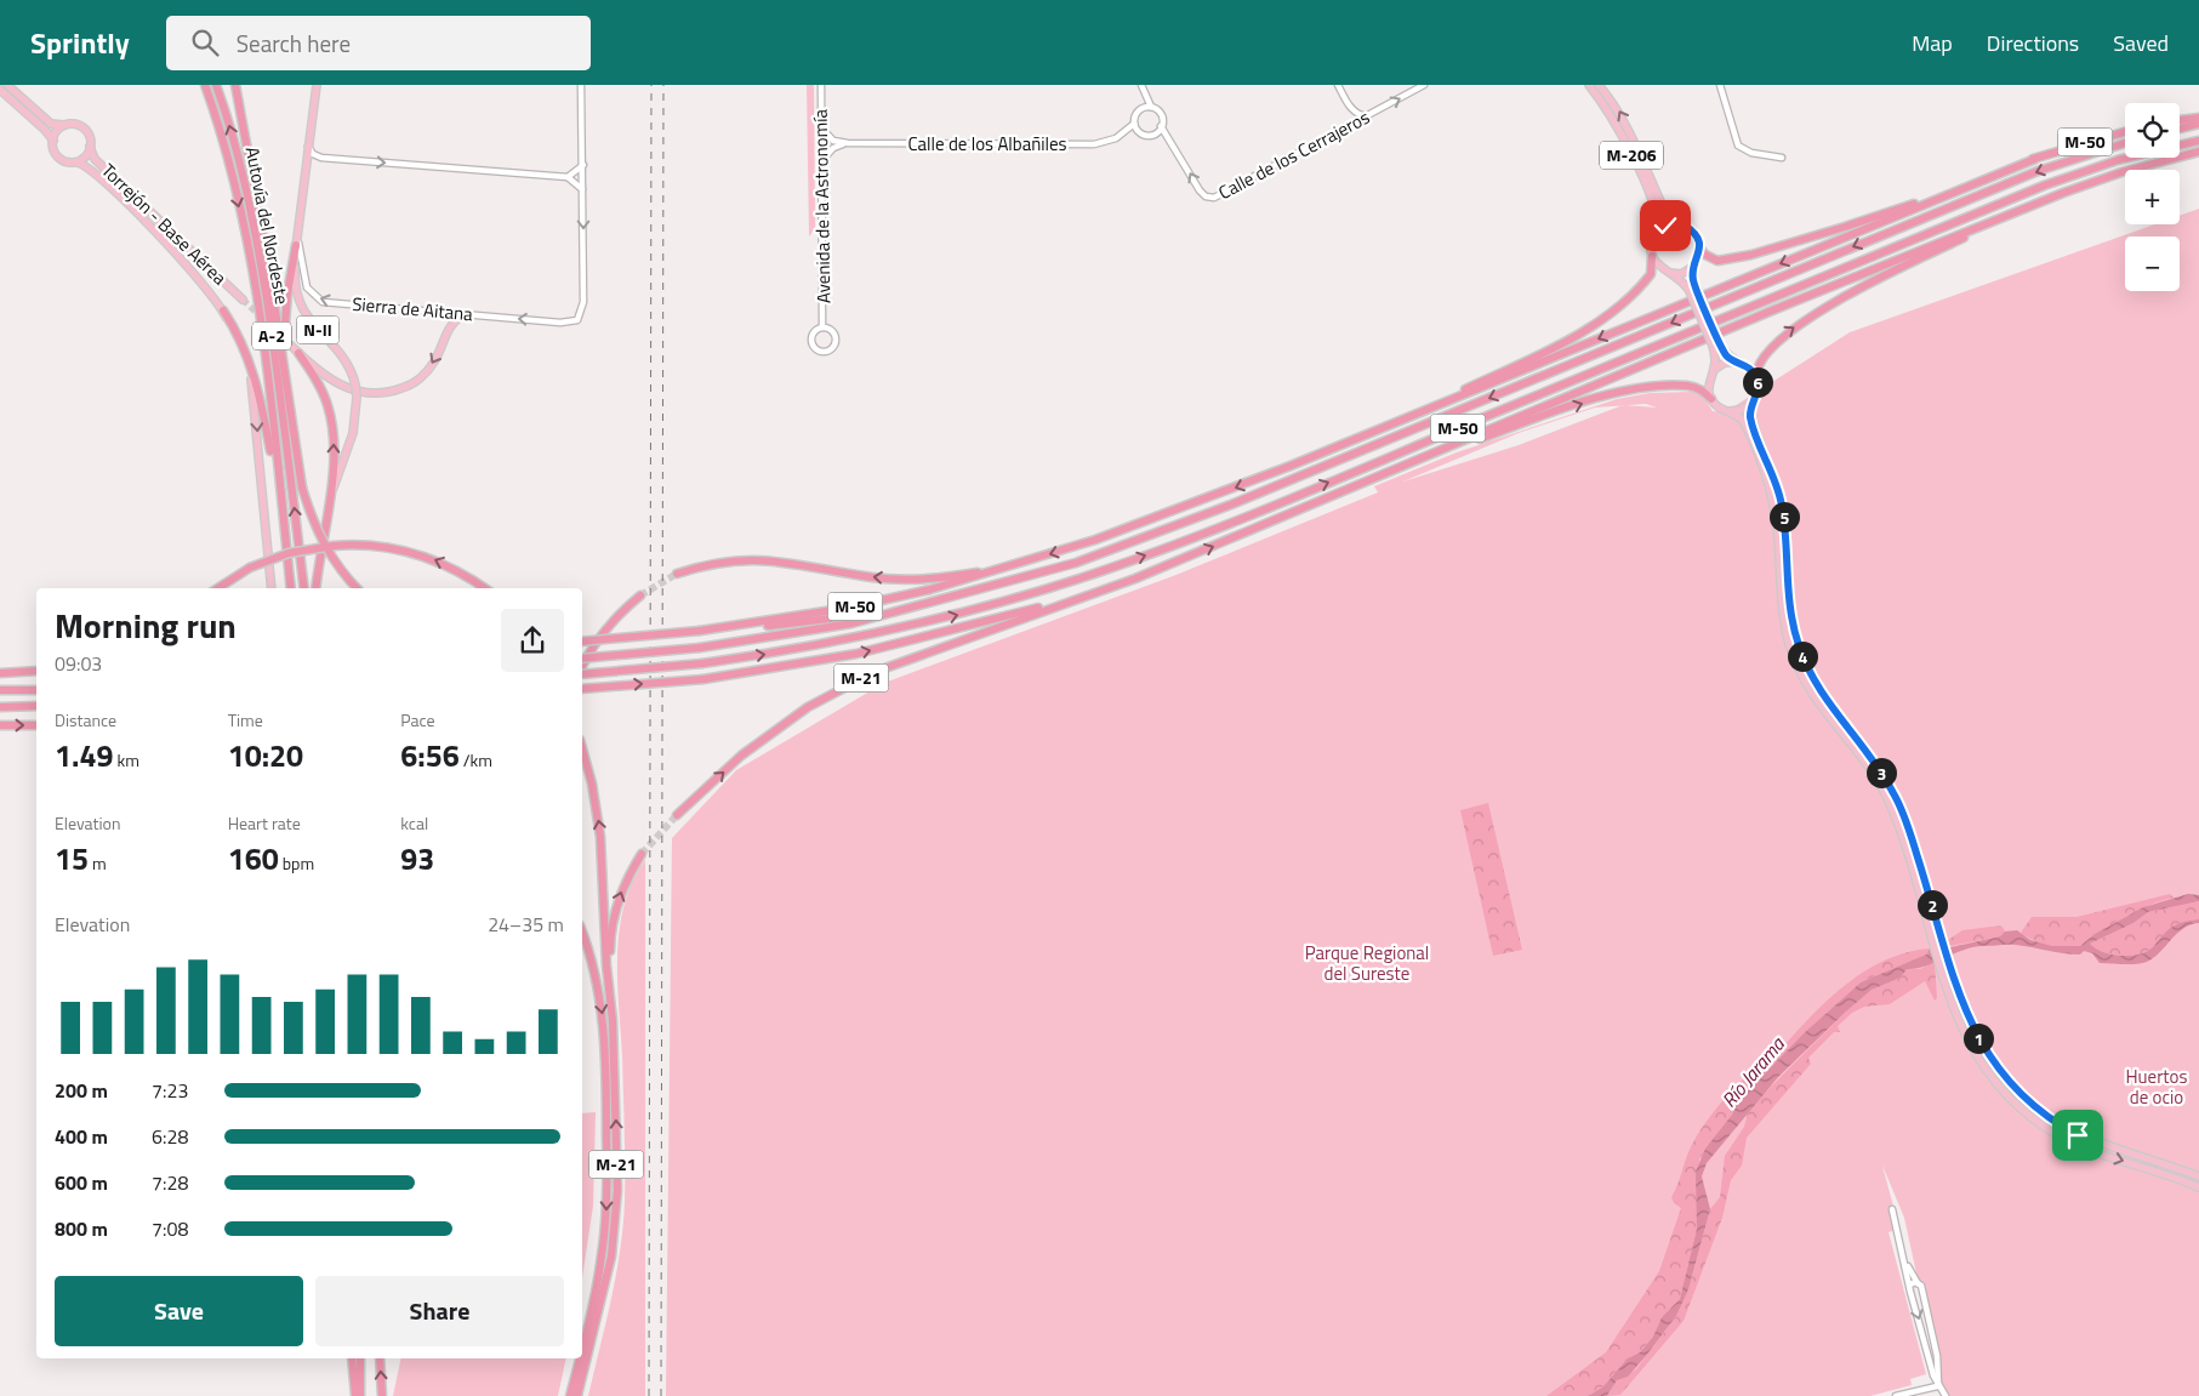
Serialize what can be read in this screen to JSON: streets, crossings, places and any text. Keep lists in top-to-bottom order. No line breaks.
{"streets":{"highway":["M-50","Autovía del Nordeste","A-2","M-21"],"main road":["M-206","Torrejón - Base Aérea","N-II"],"street":["Calle de los Albañiles","Calle de los Cerrajeros","Avenida de la Astronomía","Sierra de Aitana"]},"crossings":[["M-50","M-21"],["Calle de los Albañiles","Calle de los Cerrajeros"],["Calle de los Albañiles","Avenida de la Astronomía"],["Sierra de Aitana","N-II"]],"one_way":["Torrejón - Base Aérea"],"water":["Río Jarama"],"parks":["Parque Regional del Sureste","Huertos de ocio"],"page":{"header":"Sprintly","search":"Search here","nav":["Map","Directions","Saved"],"map_buttons":["+","−"],"pins":["6","5","4","3","2","1"],"heading":["Morning run","09:03"],"stats":[["Distance","1.49 km"],["Time","10:20"],["Pace","6:56 /km"],["Elevation","15 m"],["Heart rate","160 bpm"],["kcal","93"]],"chart":["Elevation","24–35 m"],"list":[{"name":"200 m","note":"7:23"},{"name":"400 m","note":"6:28"},{"name":"600 m","note":"7:28"},{"name":"800 m","note":"7:08"}],"buttons":["Save","Share"]}}
